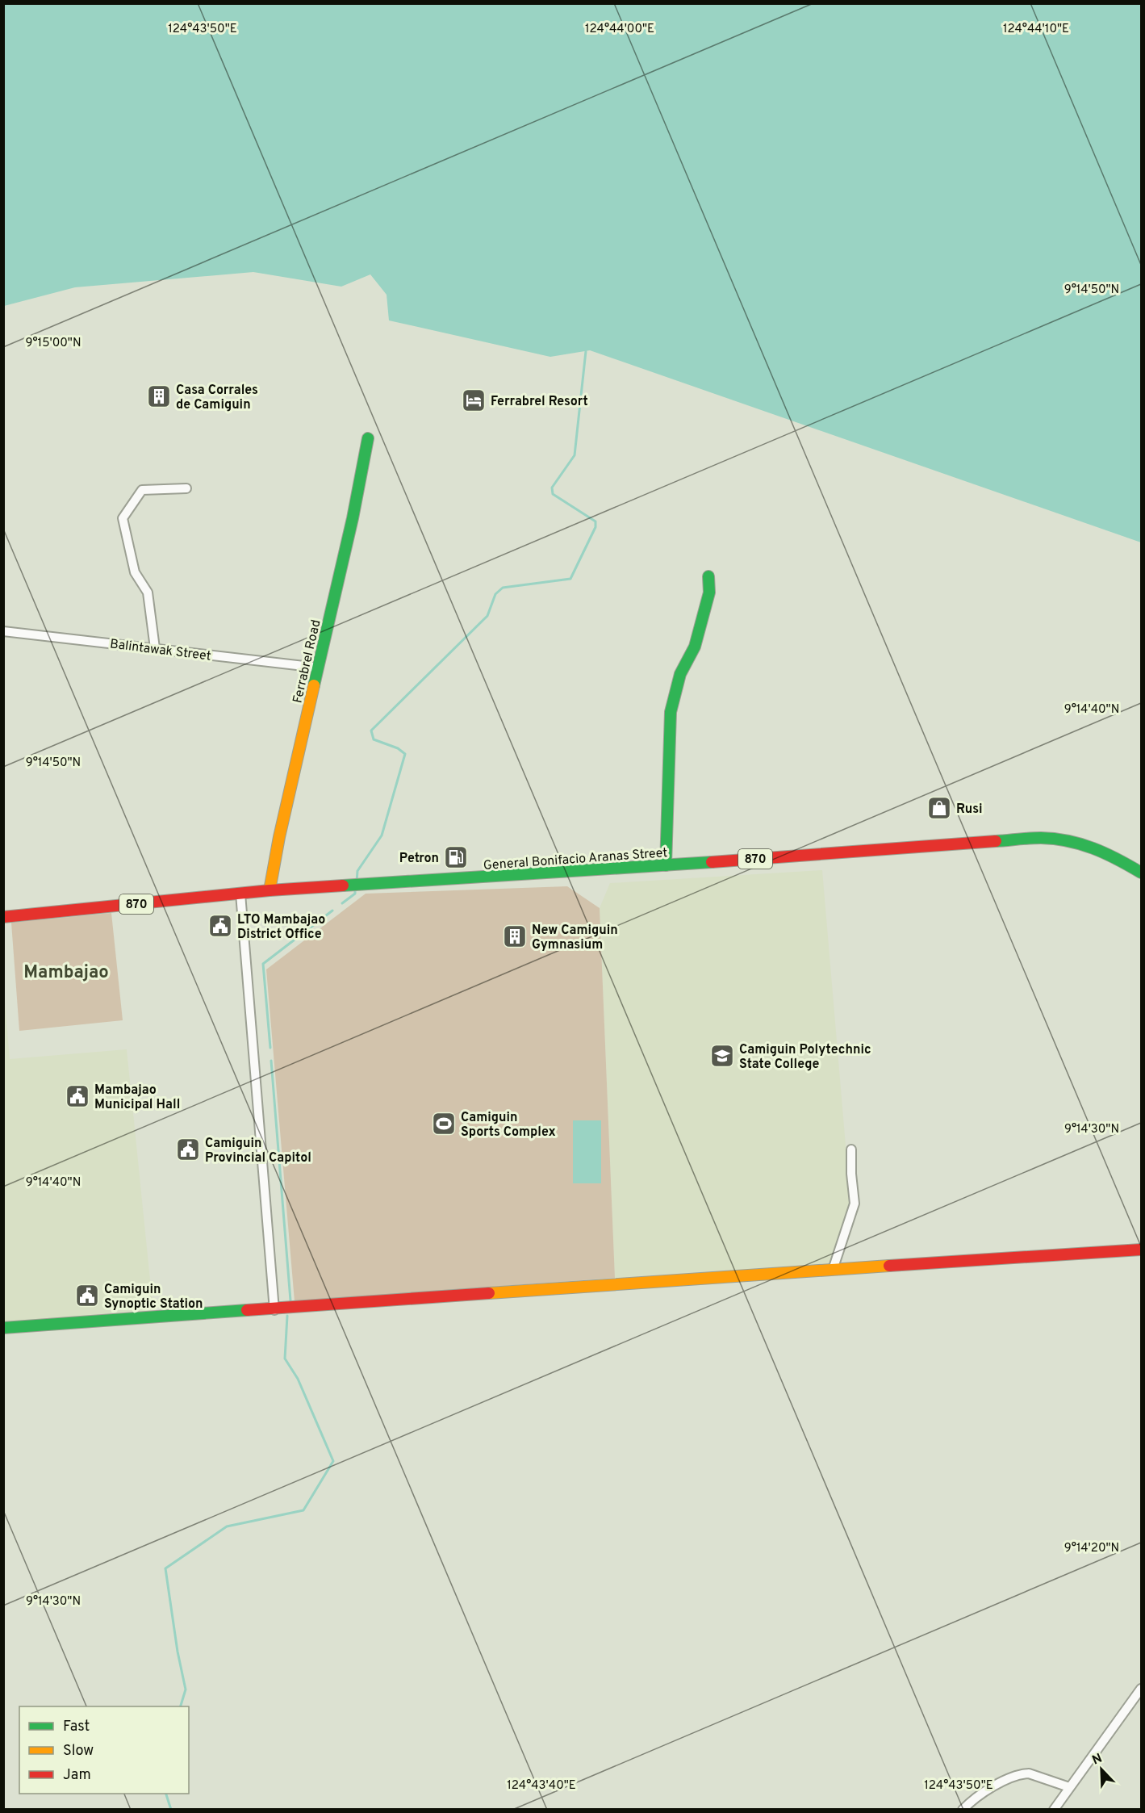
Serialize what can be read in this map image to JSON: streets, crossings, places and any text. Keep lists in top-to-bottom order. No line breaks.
{"streets":{"street":["Balintawak Street","Ferrabrel Road","General Bonifacio Aranas Street","870"]},"crossings":[["Balintawak Street","Ferrabrel Road"],["Ferrabrel Road","General Bonifacio Aranas Street"]],"districts":["Mambajao"],"places":{"building":["Casa Corrales de Camiguin","New Camiguin Gymnasium"],"hotel":["Ferrabrel Resort"],"shop":["Rusi"],"fuel station":["Petron"],"public building":["LTO Mambajao District Office","Mambajao Municipal Hall","Camiguin Provincial Capitol","Camiguin Synoptic Station"],"school or university":["Camiguin Polytechnic State College"],"sports":["Camiguin Sports Complex"]},"legend":["Fast","Slow","Jam"],"north":"top left","coordinates":["124°43'50\"E","124°44'00\"E","124°44'10\"E","9°14'50\"N","9°15'00\"N","9°14'40\"N","9°14'30\"N","9°14'20\"N","124°43'40\"E"]}
